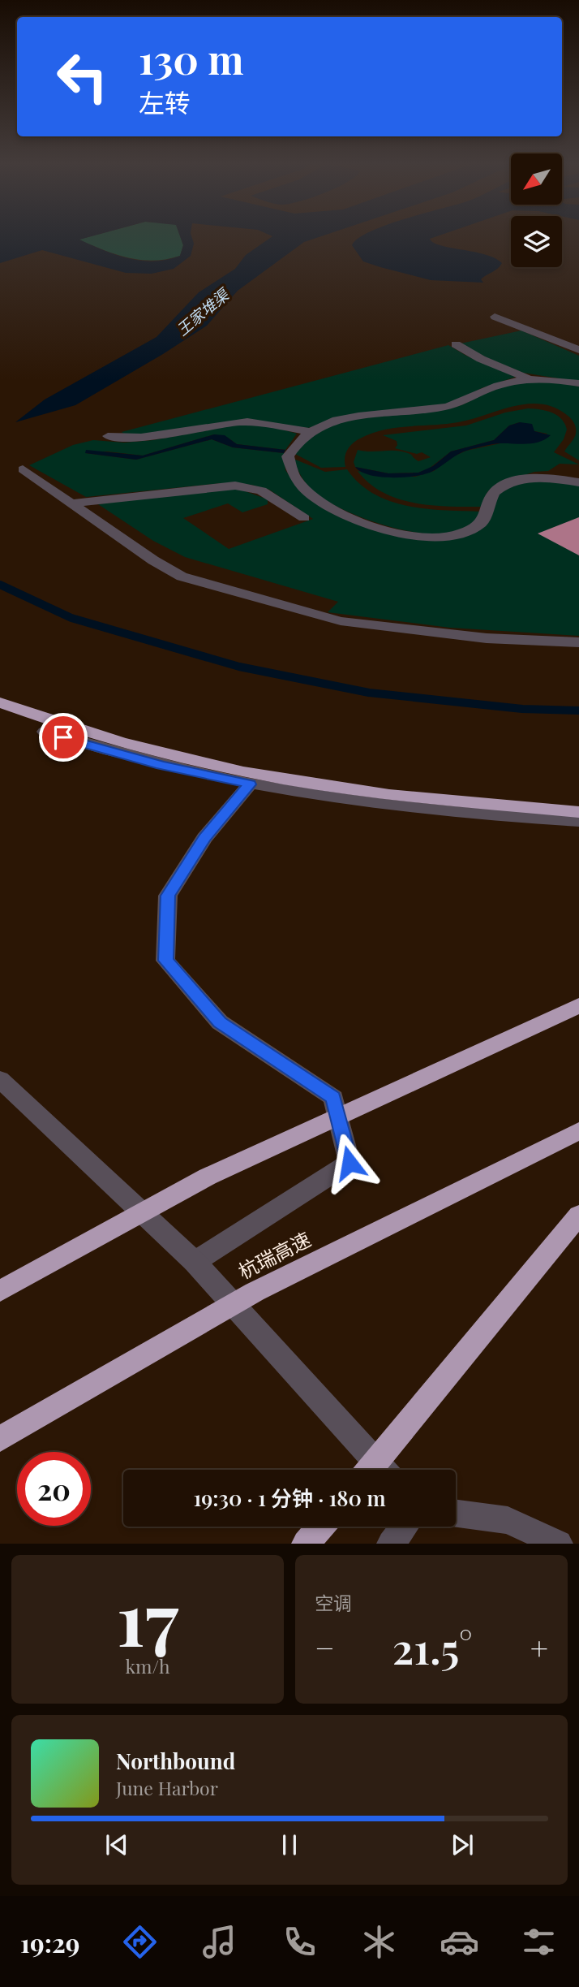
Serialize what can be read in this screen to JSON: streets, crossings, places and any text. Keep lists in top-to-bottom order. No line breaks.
{"streets":{"highway":["杭瑞高速"]},"water":["王家堆渠"],"north":"bottom left","page":{"turn":["130 m","左转"],"limit":"20","trip":"19:30 · 1 分钟 · 180 m","tile":[["17","km/h"],"空调"],"heat":["−","21.5°","+"],"song":["Northbound","June Harbor"],"tabs":"19:29"}}
